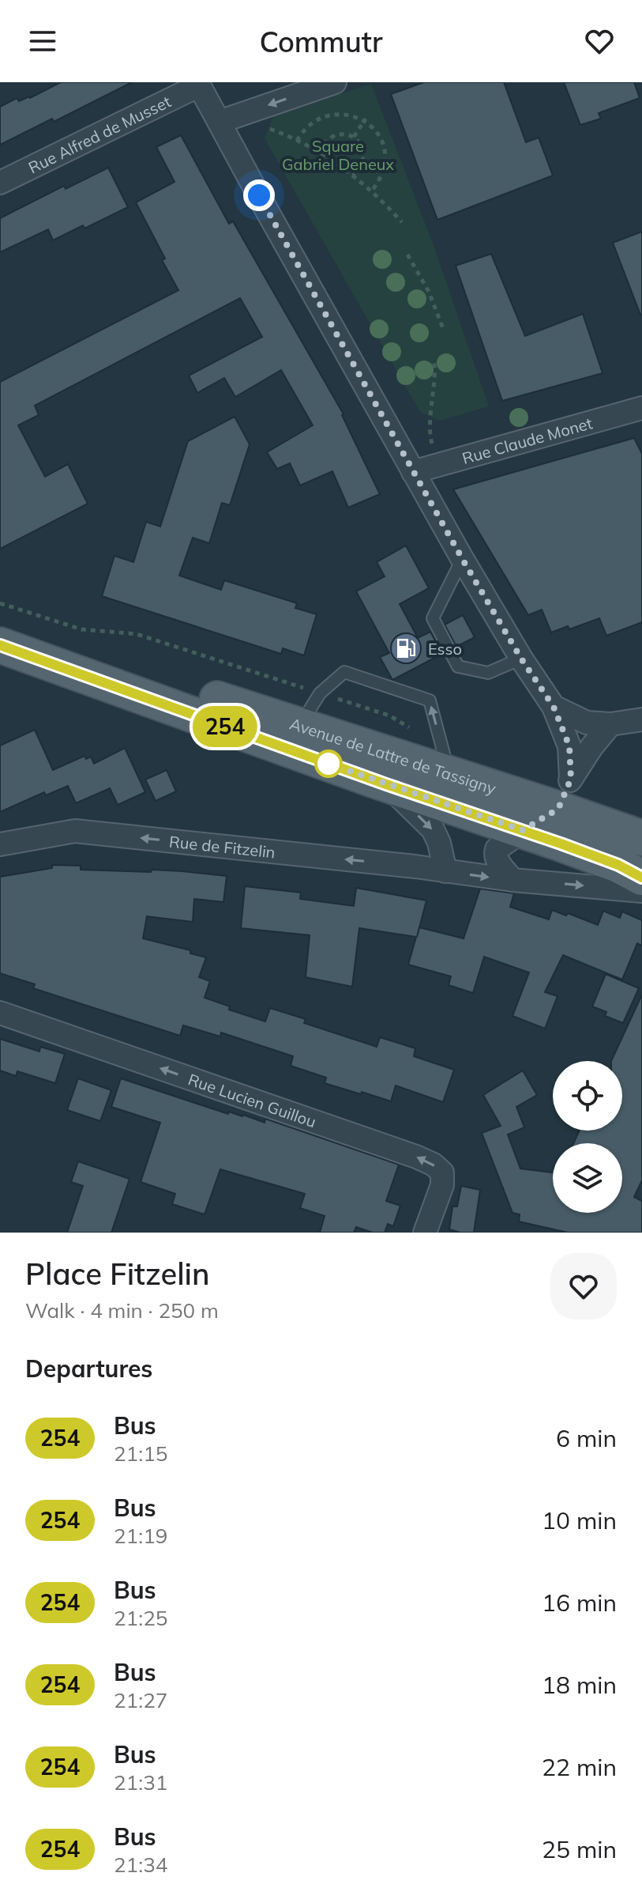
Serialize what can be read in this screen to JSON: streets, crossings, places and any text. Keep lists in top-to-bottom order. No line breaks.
{"streets":{"main road":["Avenue de Lattre de Tassigny"],"street":["Rue Alfred de Musset","Rue Claude Monet","Rue de Fitzelin","Rue Lucien Guillou"]},"one_way":["Rue Lucien Guillou"],"parks":["Square Gabriel Deneux"],"places":{"fuel station":["Esso"]},"lines":["bus line 254"],"page":{"header":"Commutr","on_map":"254","heading":[["Place Fitzelin","Walk · 4 min · 250 m"],"Departures"],"list":[{"mark":"254","name":"Bus","note":"21:15","value":"6 min"},{"mark":"254","name":"Bus","note":"21:19","value":"10 min"},{"mark":"254","name":"Bus","note":"21:25","value":"16 min"},{"mark":"254","name":"Bus","note":"21:27","value":"18 min"},{"mark":"254","name":"Bus","note":"21:31","value":"22 min"},{"mark":"254","name":"Bus","note":"21:34","value":"25 min"}]}}
